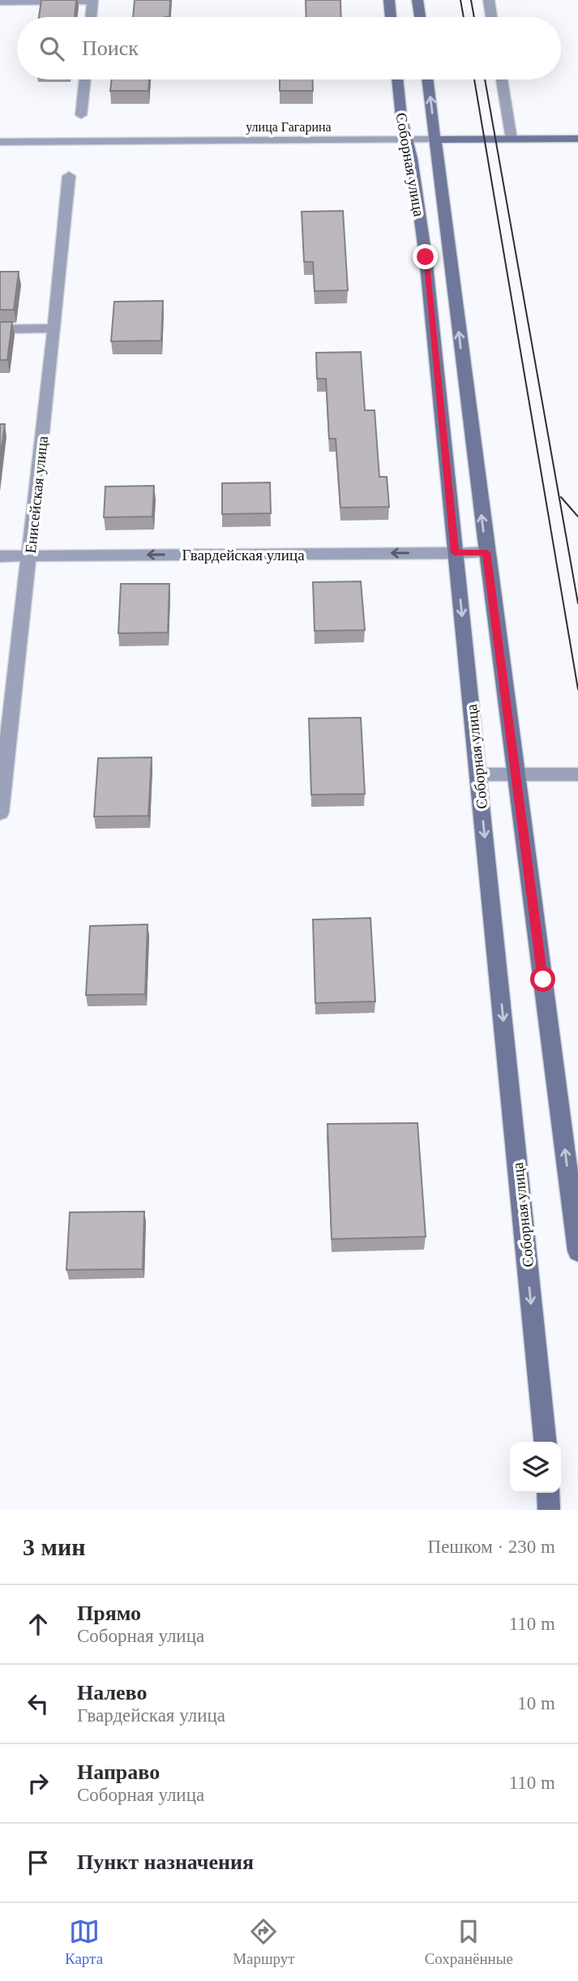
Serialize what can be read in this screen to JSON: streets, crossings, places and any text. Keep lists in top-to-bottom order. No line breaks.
{"streets":{"main road":["улица Гагарина","Соборная улица"],"street":["Енисейская улица","Гвардейская улица"]},"crossings":[["улица Гагарина","Соборная улица"],["Соборная улица","Гвардейская улица"],["Енисейская улица","Гвардейская улица"]],"one_way":["Гвардейская улица"],"page":{"search":"Поиск","heading":["3 мин","Пешком · 230 m"],"list":[["Прямо","Соборная улица","110 m"],["Налево","Гвардейская улица","10 m"],["Направо","Соборная улица","110 m"],"Пункт назначения"],"nav":["Карта","Маршрут","Сохранённые"]}}
